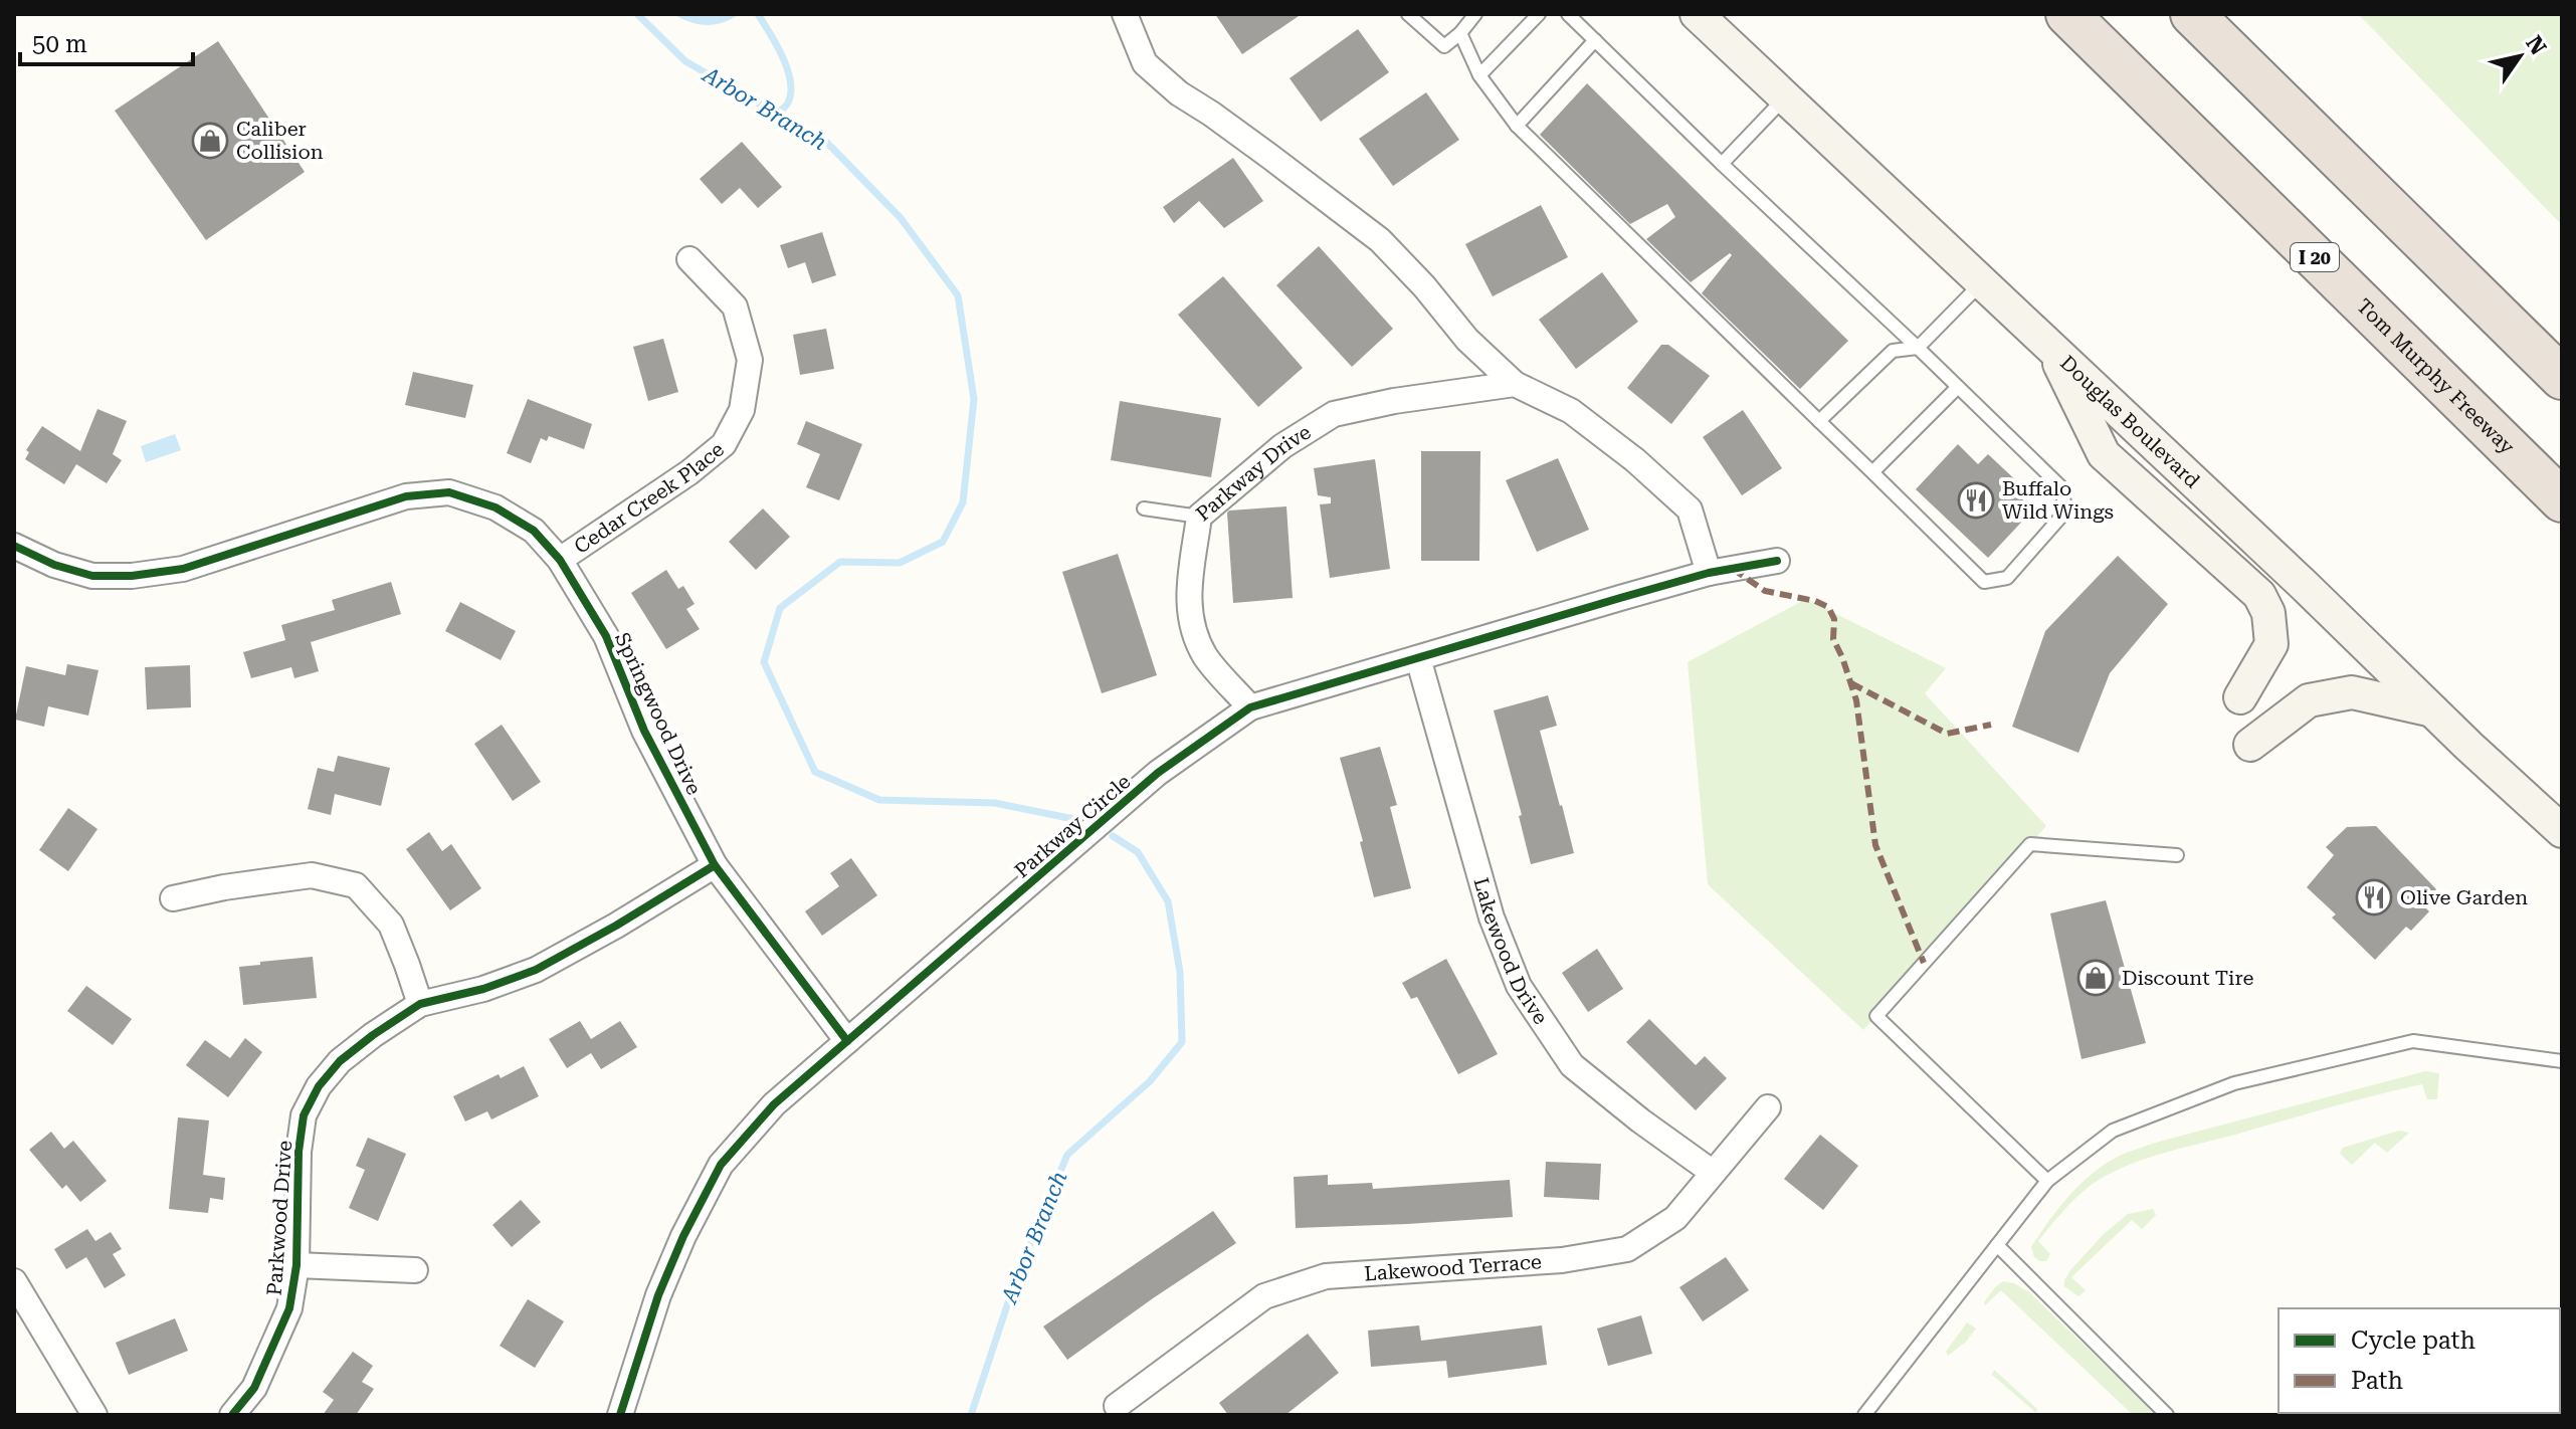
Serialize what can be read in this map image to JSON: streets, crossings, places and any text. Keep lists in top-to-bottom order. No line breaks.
{"streets":{"highway":["I 20","Tom Murphy Freeway"],"main road":["Douglas Boulevard"],"street":["Parkway Drive","Cedar Creek Place","Springwood Drive","Parkway Circle","Lakewood Drive","Parkwood Drive","Lakewood Terrace"]},"crossings":[["Parkway Drive","Parkway Circle"],["Cedar Creek Place","Springwood Drive"],["Springwood Drive","Parkway Circle"],["Springwood Drive","Parkwood Drive"],["Parkway Circle","Lakewood Drive"],["Lakewood Drive","Lakewood Terrace"]],"water":["Arbor Branch"],"places":{"shop":["Caliber Collision","Discount Tire"],"restaurant":["Buffalo Wild Wings","Olive Garden"]},"legend":["Cycle path","Path"],"scale_bar":"50 m","north":"top right"}
